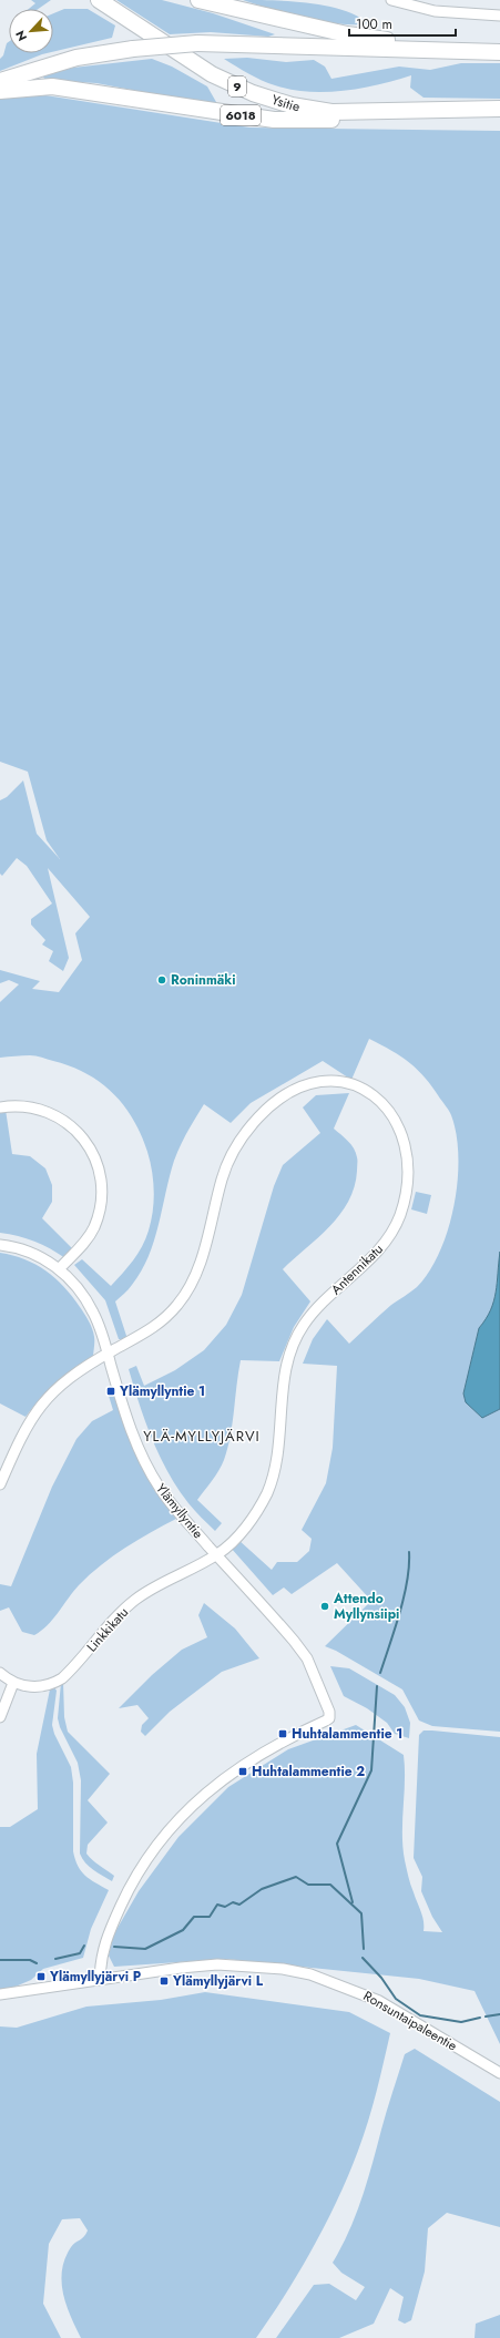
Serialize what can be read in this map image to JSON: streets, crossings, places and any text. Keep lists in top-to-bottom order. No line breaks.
{"streets":{"highway":["9","Ysitie","6018"],"street":["Antennikatu","Ylämyllyntie","Linkkikatu","Ronsuntaipaleentie"]},"crossings":[["Ysitie","6018"],["Antennikatu","Ylämyllyntie"],["Antennikatu","Linkkikatu"],["Ylämyllyntie","Linkkikatu"],["Ylämyllyntie","Ronsuntaipaleentie"]],"districts":["YLÄ-MYLLYJÄRVI"],"places":{"other":["Roninmäki","Attendo Myllynsiipi"],"transit":["Ylämyllyntie 1","Huhtalammentie 1","Huhtalammentie 2","Ylämyllyjärvi P","Ylämyllyjärvi L"]},"scale_bar":"100 m","north":"bottom left"}
